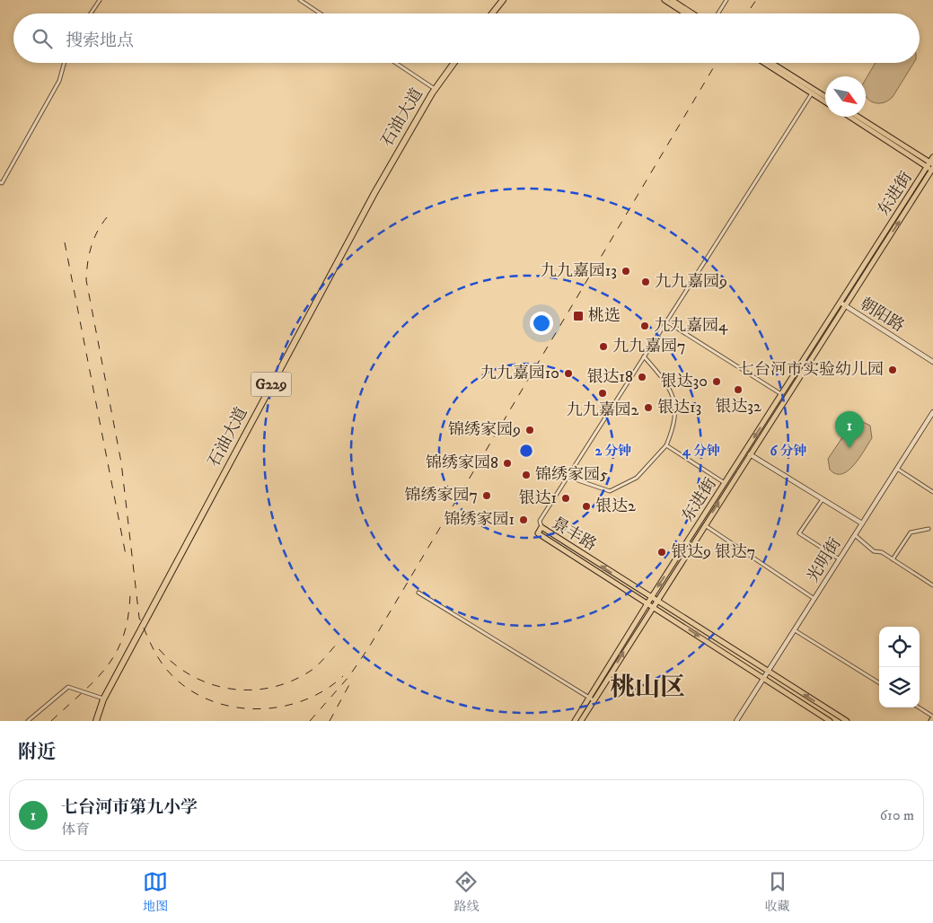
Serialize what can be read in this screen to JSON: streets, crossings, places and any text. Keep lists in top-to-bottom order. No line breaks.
{"streets":{"highway":["石油大道","G229"],"main road":["东进街","朝阳路","景丰路","光明街"]},"crossings":[["东进街","朝阳路"],["东进街","景丰路"],["景丰路","光明街"]],"districts":["桃山区"],"places":{"other":["九九嘉园13","九九嘉园9","九九嘉园4","九九嘉园7","七台河市实验幼儿园","九九嘉园10","银达18","银达30","银达32","九九嘉园2","银达13","锦绣家园9","锦绣家园8","锦绣家园5","锦绣家园7","银达1","银达2","锦绣家园1","银达9 银达7"],"transit":["桃选"]},"north":"bottom right","page":{"search":"搜索地点","pins":"1","heading":"附近","list":[{"mark":"1","name":"七台河市第九小学","note":"体育","value":"610 m"}],"nav":["地图","路线","收藏"]},"rings":["2 分钟","4 分钟","6 分钟"]}
